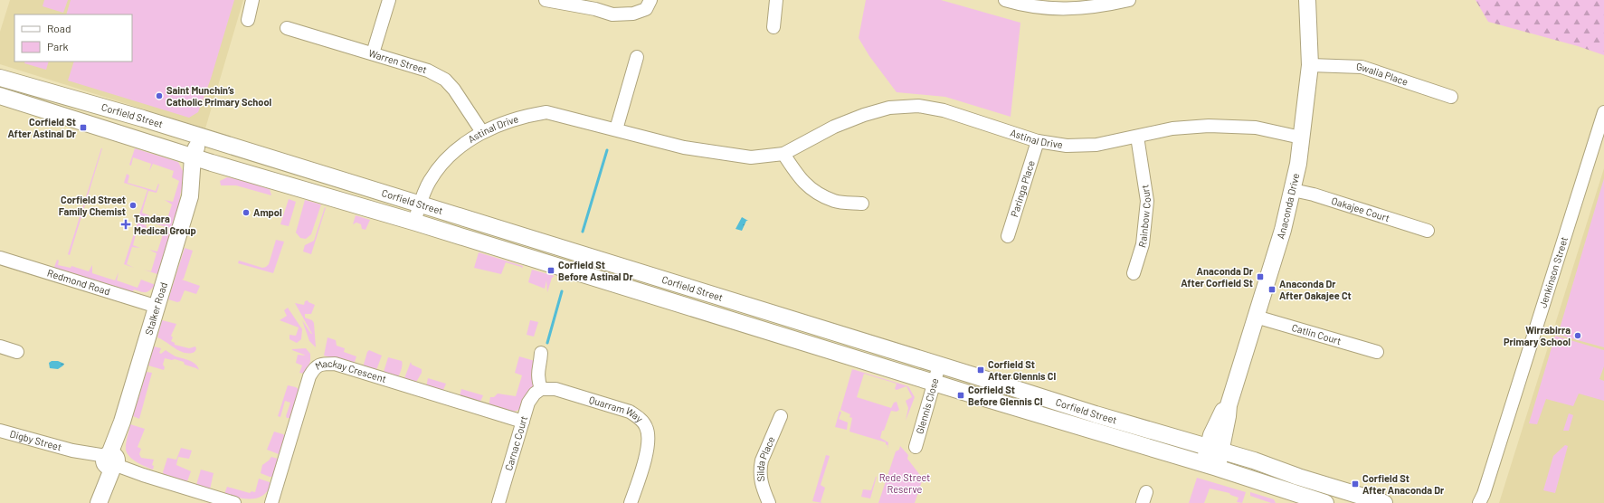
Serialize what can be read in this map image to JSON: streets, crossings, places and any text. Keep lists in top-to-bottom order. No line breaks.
{"streets":{"main road":["Corfield Street","Anaconda Drive","Stalker Road"],"street":["Warren Street","Gwalia Place","Astinal Drive","Paringa Place","Oakajee Court","Rainbow Court","Jenkinson Street","Redmond Road","Catlin Court","Mackay Crescent","Glennis Close","Quarram Way","Digby Street","Carnac Court","Silda Place"]},"crossings":[["Warren Street","Astinal Drive"],["Gwalia Place","Anaconda Drive"],["Corfield Street","Astinal Drive"],["Corfield Street","Anaconda Drive"],["Corfield Street","Stalker Road"],["Corfield Street","Glennis Close"],["Astinal Drive","Paringa Place"],["Astinal Drive","Anaconda Drive"],["Astinal Drive","Rainbow Court"],["Anaconda Drive","Oakajee Court"],["Anaconda Drive","Catlin Court"],["Redmond Road","Stalker Road"],["Stalker Road","Digby Street"],["Mackay Crescent","Carnac Court"],["Quarram Way","Carnac Court"]],"parks":["Rede Street Reserve"],"places":{"other":["Saint Munchin’s Catholic Primary School","Corfield Street Family Chemist","Ampol","Wirrabirra Primary School"],"transit":["Corfield St After Astinal Dr","Corfield St Before Astinal Dr","Anaconda Dr After Corfield St","Anaconda Dr After Oakajee Ct","Corfield St After Glennis Cl","Corfield St Before Glennis Cl","Corfield St After Anaconda Dr"],"health":["Tandara Medical Group"]},"legend":["Road","Park"]}
